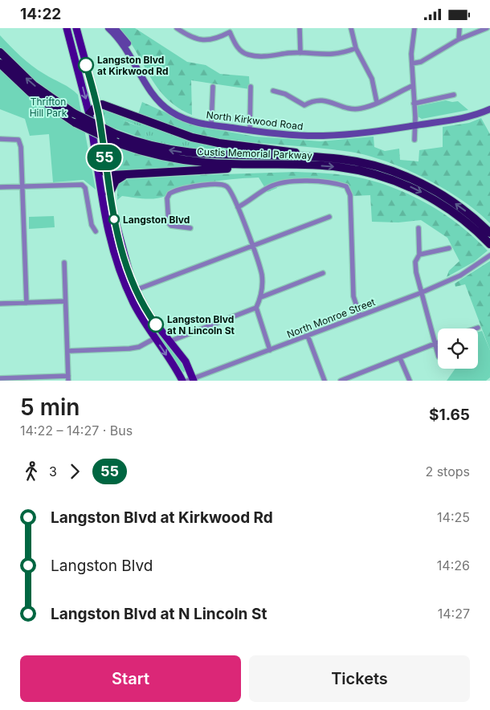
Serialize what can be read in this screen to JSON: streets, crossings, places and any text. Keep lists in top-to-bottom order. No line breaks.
{"streets":{"highway":["Custis Memorial Parkway"],"main road":["North Kirkwood Road"],"street":["North Monroe Street"]},"parks":["Thrifton Hill Park"],"places":["Langston Blvd at Kirkwood Rd","Langston Blvd","Langston Blvd at N Lincoln St"],"lines":["bus line 55"],"page":{"status":"14:22","on_map":"55","heading":["5 min","14:22 – 14:27 · Bus","$1.65"],"legs":["3","55","2 stops"],"list":[{"name":"Langston Blvd at Kirkwood Rd","value":"14:25"},{"name":"Langston Blvd","value":"14:26"},{"name":"Langston Blvd at N Lincoln St","value":"14:27"}],"buttons":["Start","Tickets"]}}
